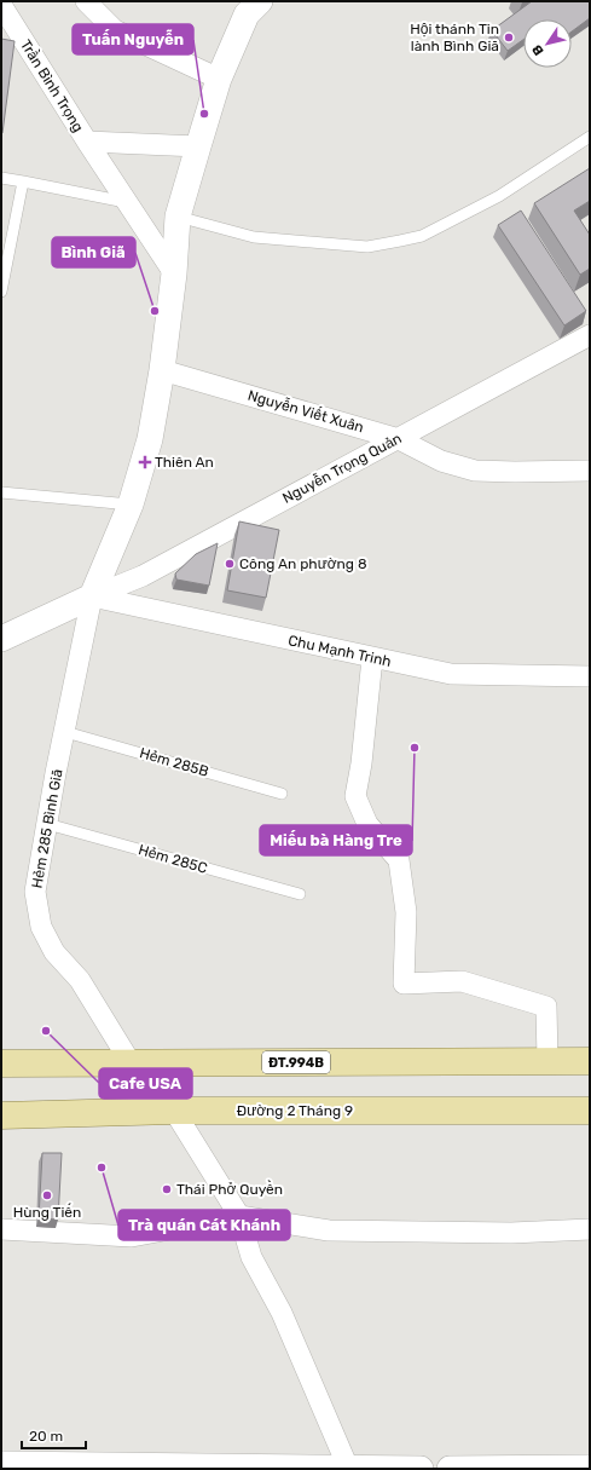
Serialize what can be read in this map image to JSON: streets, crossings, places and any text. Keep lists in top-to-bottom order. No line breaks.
{"streets":{"main road":["ĐT.994B","Đường 2 Tháng 9"],"street":["Trần Bình Trọng","Nguyễn Viết Xuân","Nguyễn Trọng Quản","Chu Mạnh Trinh","Hẻm 285 Bình Giã"],"lane":["Hẻm 285B","Hẻm 285C"]},"crossings":[["Nguyễn Viết Xuân","Nguyễn Trọng Quản"],["Nguyễn Trọng Quản","Chu Mạnh Trinh"],["Nguyễn Trọng Quản","Hẻm 285 Bình Giã"],["Chu Mạnh Trinh","Hẻm 285 Bình Giã"],["Hẻm 285B","Hẻm 285 Bình Giã"],["Hẻm 285 Bình Giã","Hẻm 285C"],["Hẻm 285 Bình Giã","ĐT.994B"]],"places":{"other":["Hội thánh Tin lành Bình Giã","Tuấn Nguyễn","Bình Giã","Công An phường 8","Miếu bà Hàng Tre","Cafe USA","Trà quán Cát Khánh","Thái Phở Quyền","Hùng Tiến"],"health":["Thiên An"]},"scale_bar":"20 m","north":"bottom left"}
